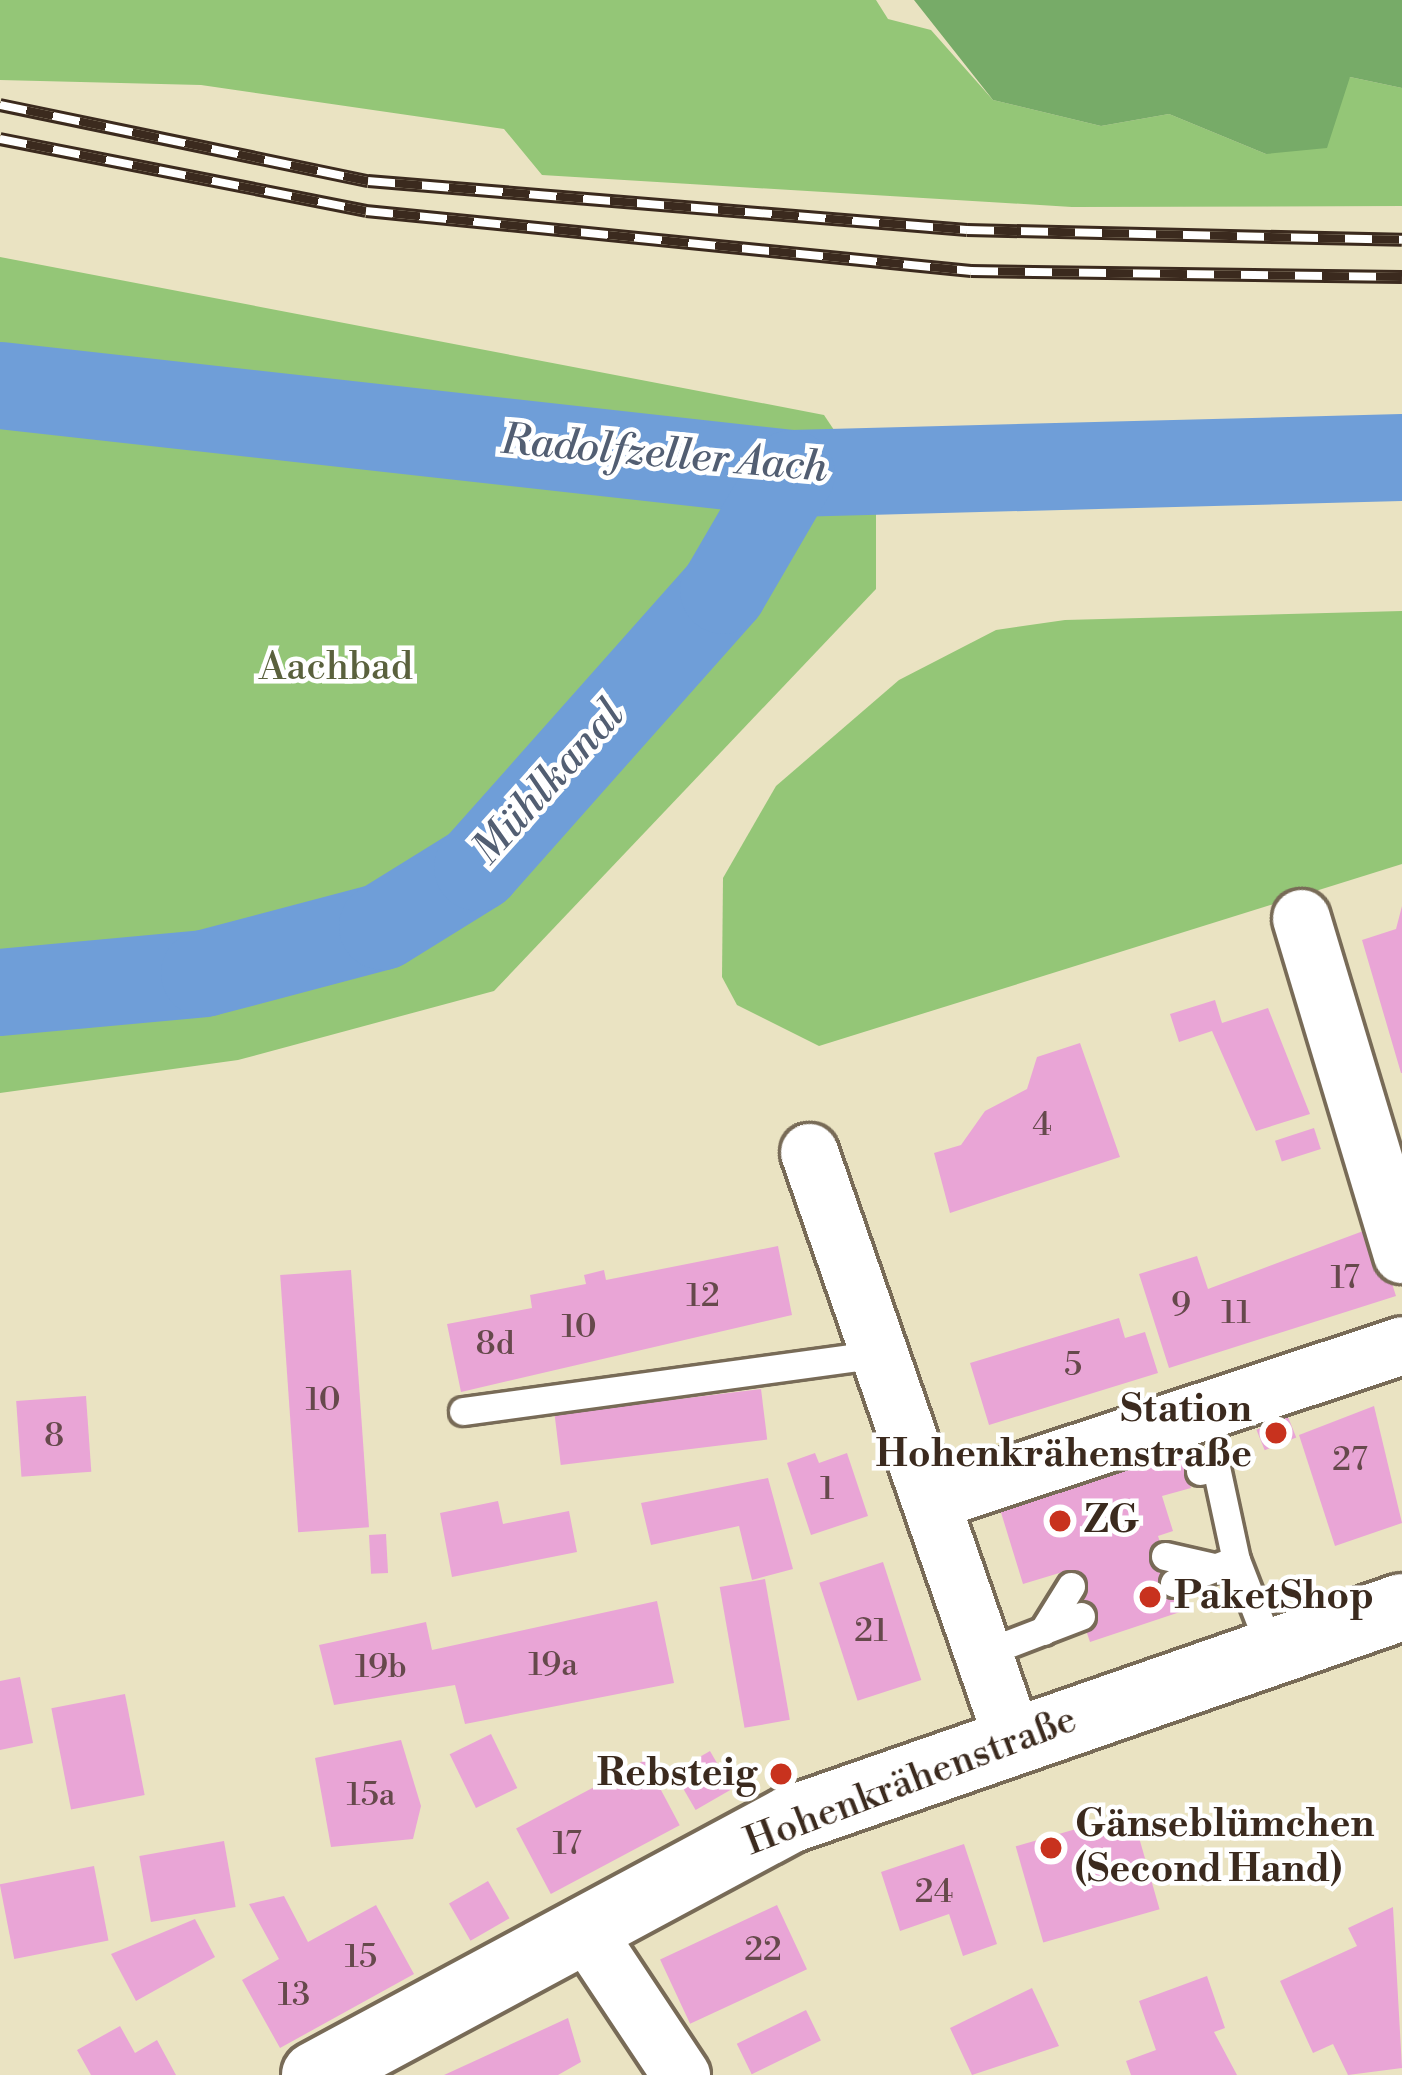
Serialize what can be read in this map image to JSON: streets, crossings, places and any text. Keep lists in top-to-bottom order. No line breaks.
{"streets":{"main road":["Hohenkrähenstraße"]},"water":["Radolfzeller Aach","Mühlkanal"],"parks":["Aachbad"],"places":["Station Hohenkrähenstraße","ZG","PaketShop","Rebsteig","Gänseblümchen (Second Hand)"],"house_numbers":["4","17","12","9","11","10","8d","5","10","8","27","1","21","19a","19b","15a","17","24","22","15","13"]}
